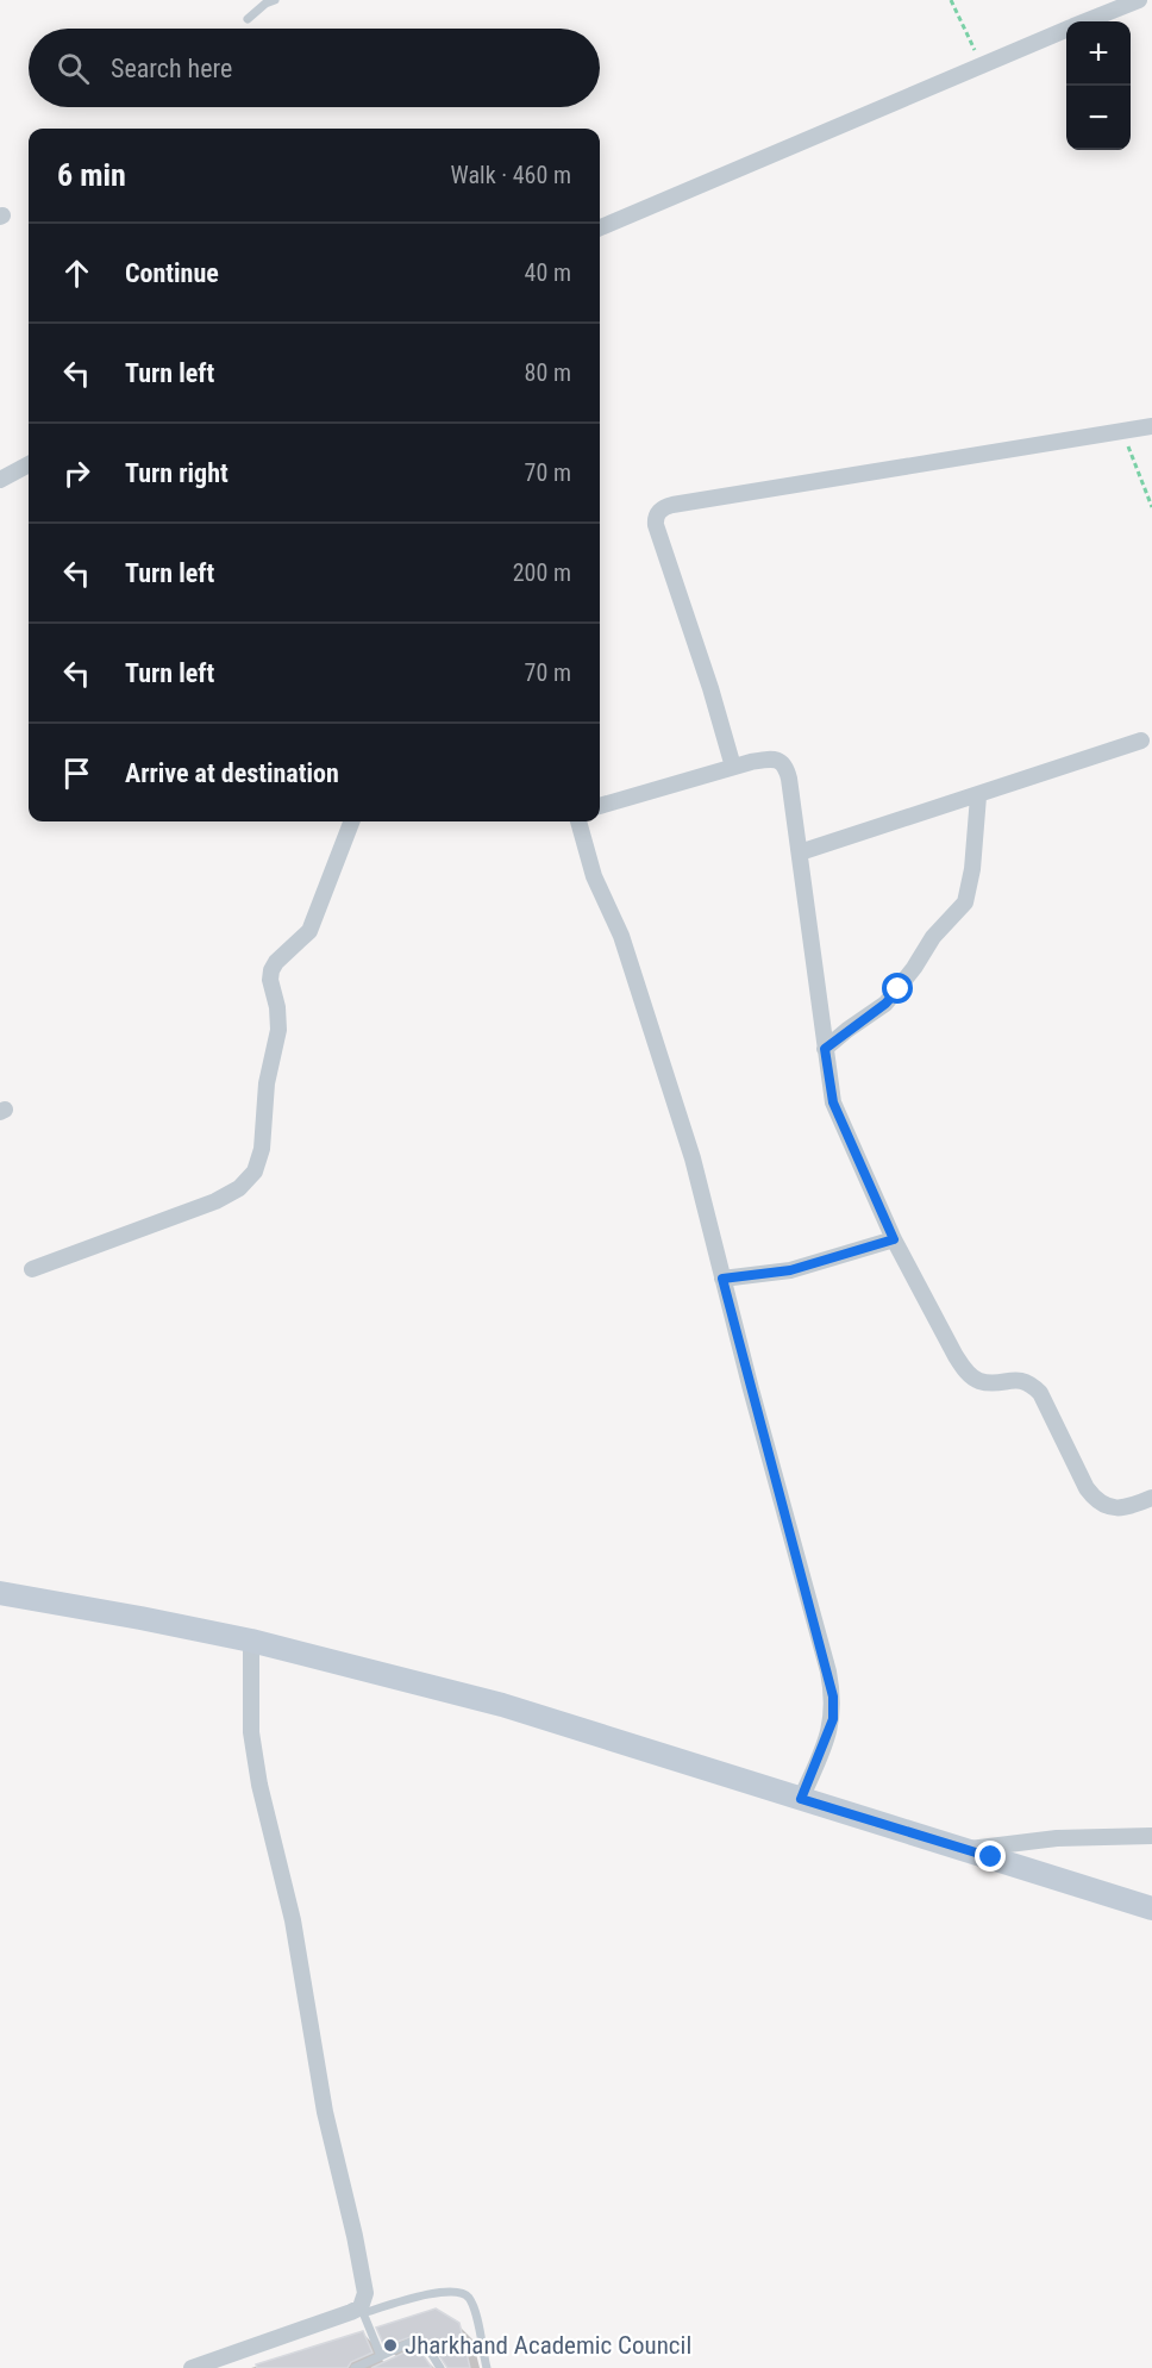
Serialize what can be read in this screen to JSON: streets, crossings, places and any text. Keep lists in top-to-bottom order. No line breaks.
{"places":["Jharkhand Academic Council"],"page":{"map_buttons":["+","−"],"search":"Search here","heading":["6 min","Walk · 460 m"],"list":[["Continue","40 m"],["Turn left","80 m"],["Turn right","70 m"],["Turn left","200 m"],["Turn left","70 m"],"Arrive at destination"]}}
